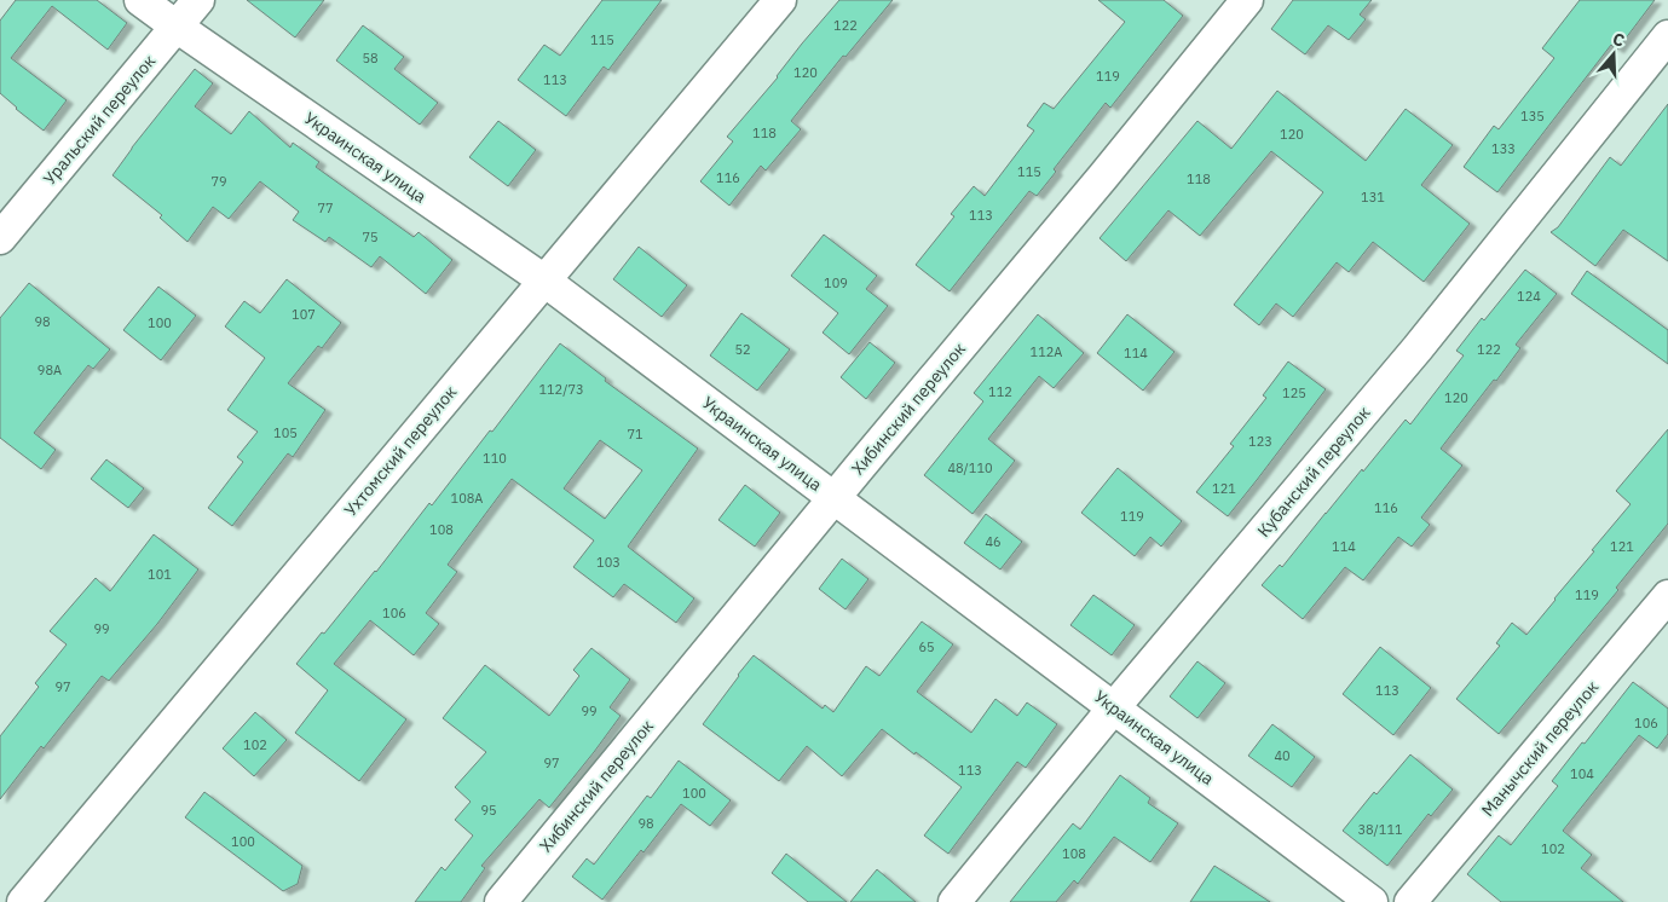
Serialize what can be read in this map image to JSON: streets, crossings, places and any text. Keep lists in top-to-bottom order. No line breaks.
{"streets":{"street":["Уральский переулок","Украинская улица","Хибинский переулок","Ухтомский переулок","Кубанский переулок","Манычский переулок"]},"crossings":[["Уральский переулок","Украинская улица"],["Украинская улица","Хибинский переулок"],["Украинская улица","Ухтомский переулок"],["Украинская улица","Кубанский переулок"]],"house_numbers":["122","115","58","120","119","113","135","118","120","133","115","116","118","79","131","77","113","75","109","124","107","98","100","52","122","112А","114","98А","112/73","112","125","120","105","71","123","110","48/110","121","108А","116","119","108","46","114","121","103","101","119","106","99","65","97","113","99","106","102","40","97","113","104","100","95","98","38/111","100","102","108"],"north":"top"}
